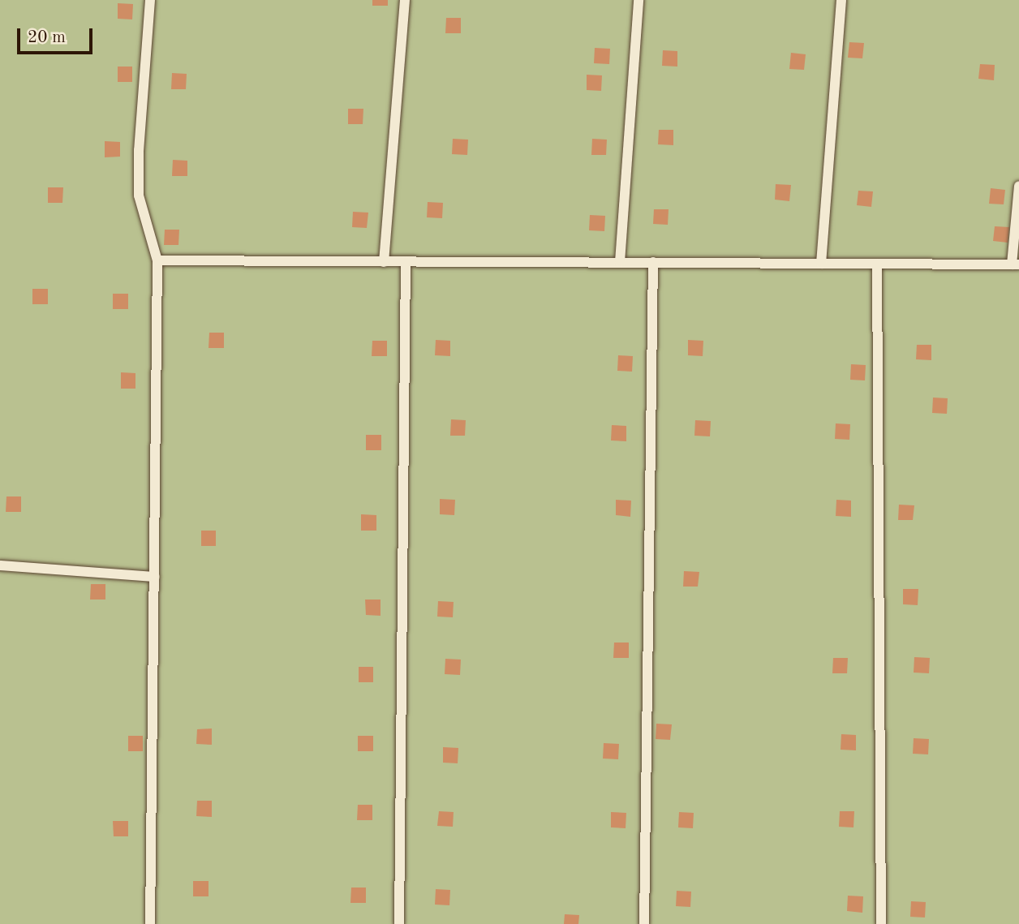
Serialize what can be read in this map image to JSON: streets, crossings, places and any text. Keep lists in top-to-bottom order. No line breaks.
{"scale_bar":"20 m"}
